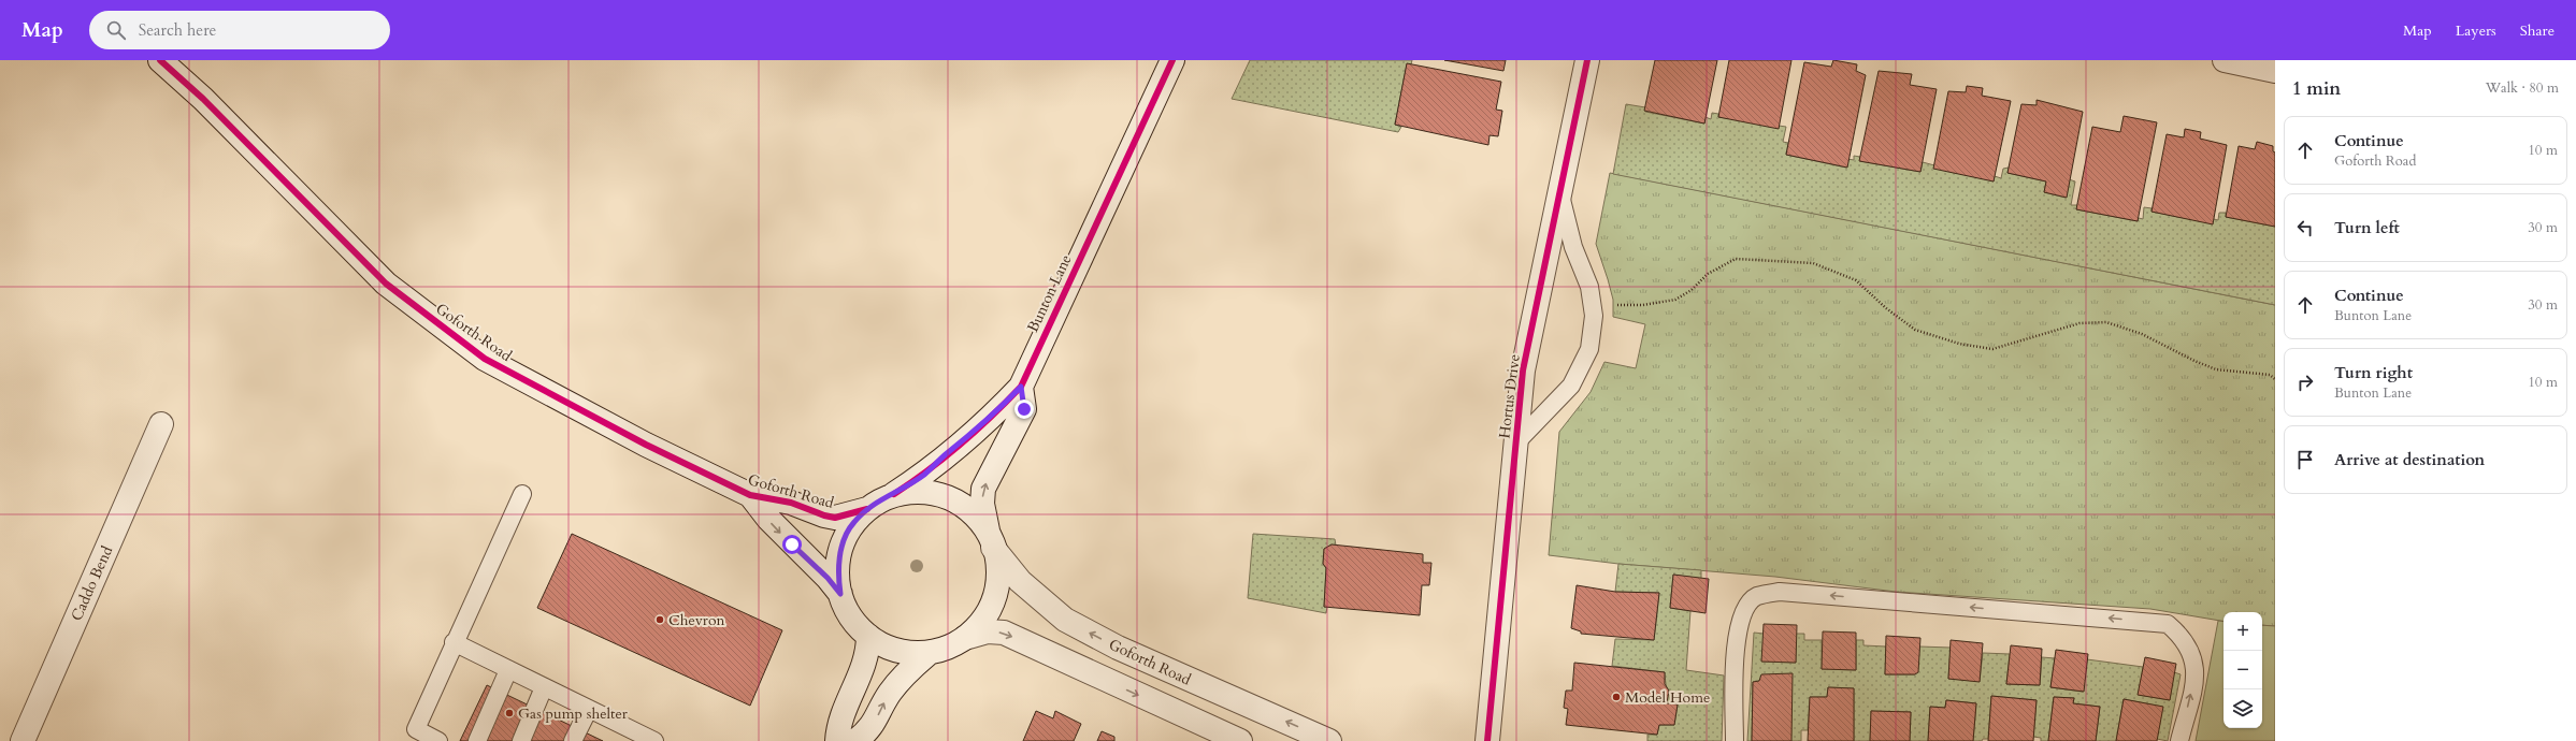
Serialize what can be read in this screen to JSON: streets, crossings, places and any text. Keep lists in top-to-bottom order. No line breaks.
{"streets":{"street":["Bunton Lane","Goforth Road","Hortus Drive","Caddo Bend"]},"crossings":[["Bunton Lane","Goforth Road"]],"places":["Chevron","Model Home","Gas pump shelter"],"page":{"header":"Map","search":"Search here","nav":["Map","Layers","Share"],"heading":["1 min","Walk · 80 m"],"list":[["Continue","Goforth Road","10 m"],["Turn left","30 m"],["Continue","Bunton Lane","30 m"],["Turn right","Bunton Lane","10 m"],"Arrive at destination"],"map_buttons":["+","−"]}}
